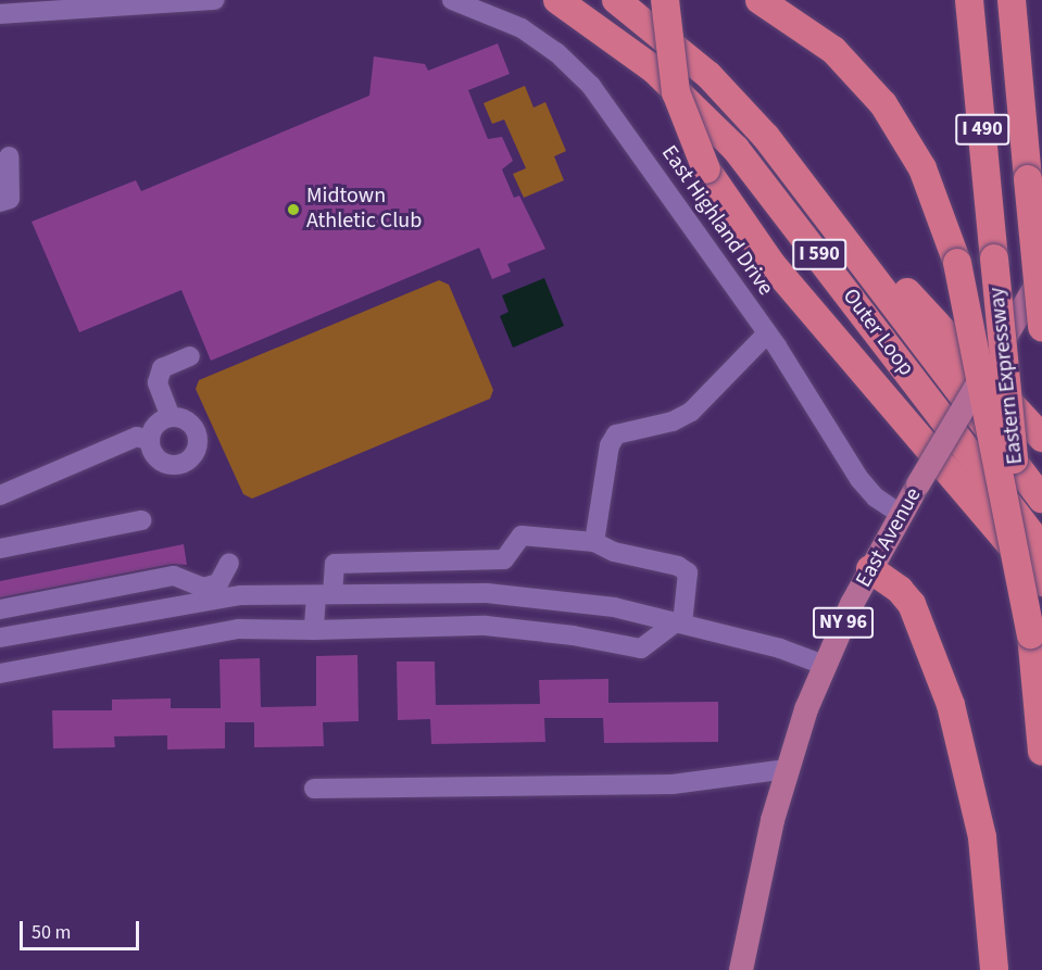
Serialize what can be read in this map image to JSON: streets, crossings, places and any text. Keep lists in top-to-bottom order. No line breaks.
{"streets":{"highway":["I 490","I 590","Outer Loop","Eastern Expressway"],"main road":["East Avenue","NY 96"],"street":["East Highland Drive"]},"crossings":[["East Highland Drive","East Avenue"]],"places":["Midtown Athletic Club"],"scale_bar":"50 m"}
